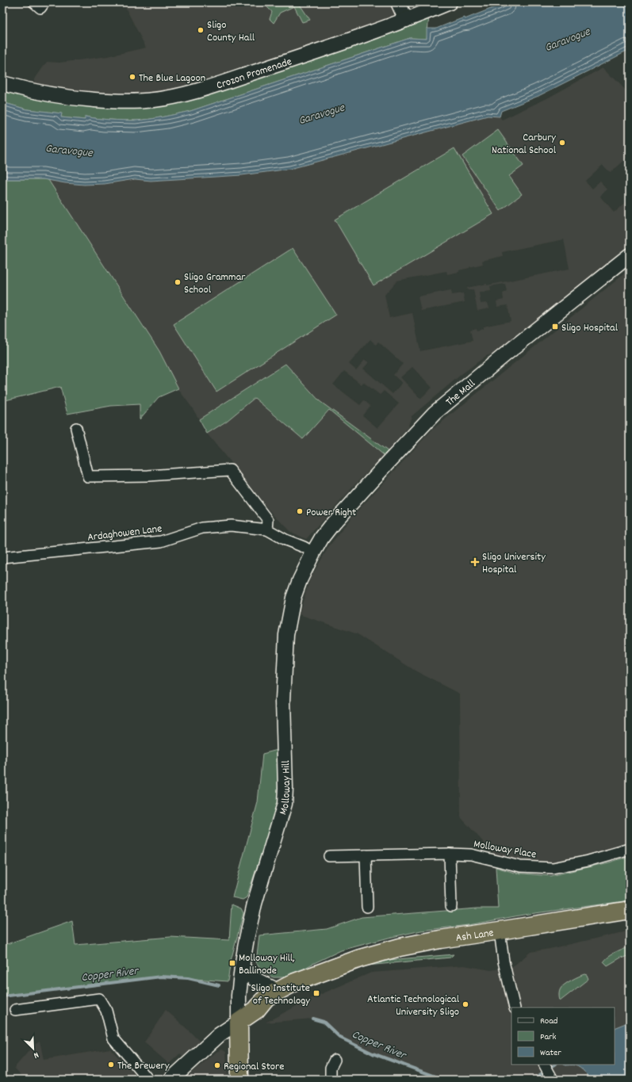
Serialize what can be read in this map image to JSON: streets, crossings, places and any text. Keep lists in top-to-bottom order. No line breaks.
{"streets":{"highway":["Ash Lane"],"main road":["Crozon Promenade","The Mall","Molloway Hill"],"street":["Ardaghowen Lane","Molloway Place"]},"crossings":[["The Mall","Ardaghowen Lane"],["The Mall","Molloway Hill"],["Ardaghowen Lane","Molloway Hill"],["Molloway Hill","Ash Lane"]],"water":["Garavogue","Copper River"],"places":{"other":["Sligo County Hall","The Blue Lagoon","Carbury National School","Sligo Grammar School","Power Right","Atlantic Technological University Sligo","The Brewery","Regional Store"],"transit":["Sligo Hospital","Molloway Hill, Ballinode","Sligo Institute of Technology"],"health":["Sligo University Hospital"]},"legend":["Road","Park","Water"],"north":"bottom right"}
